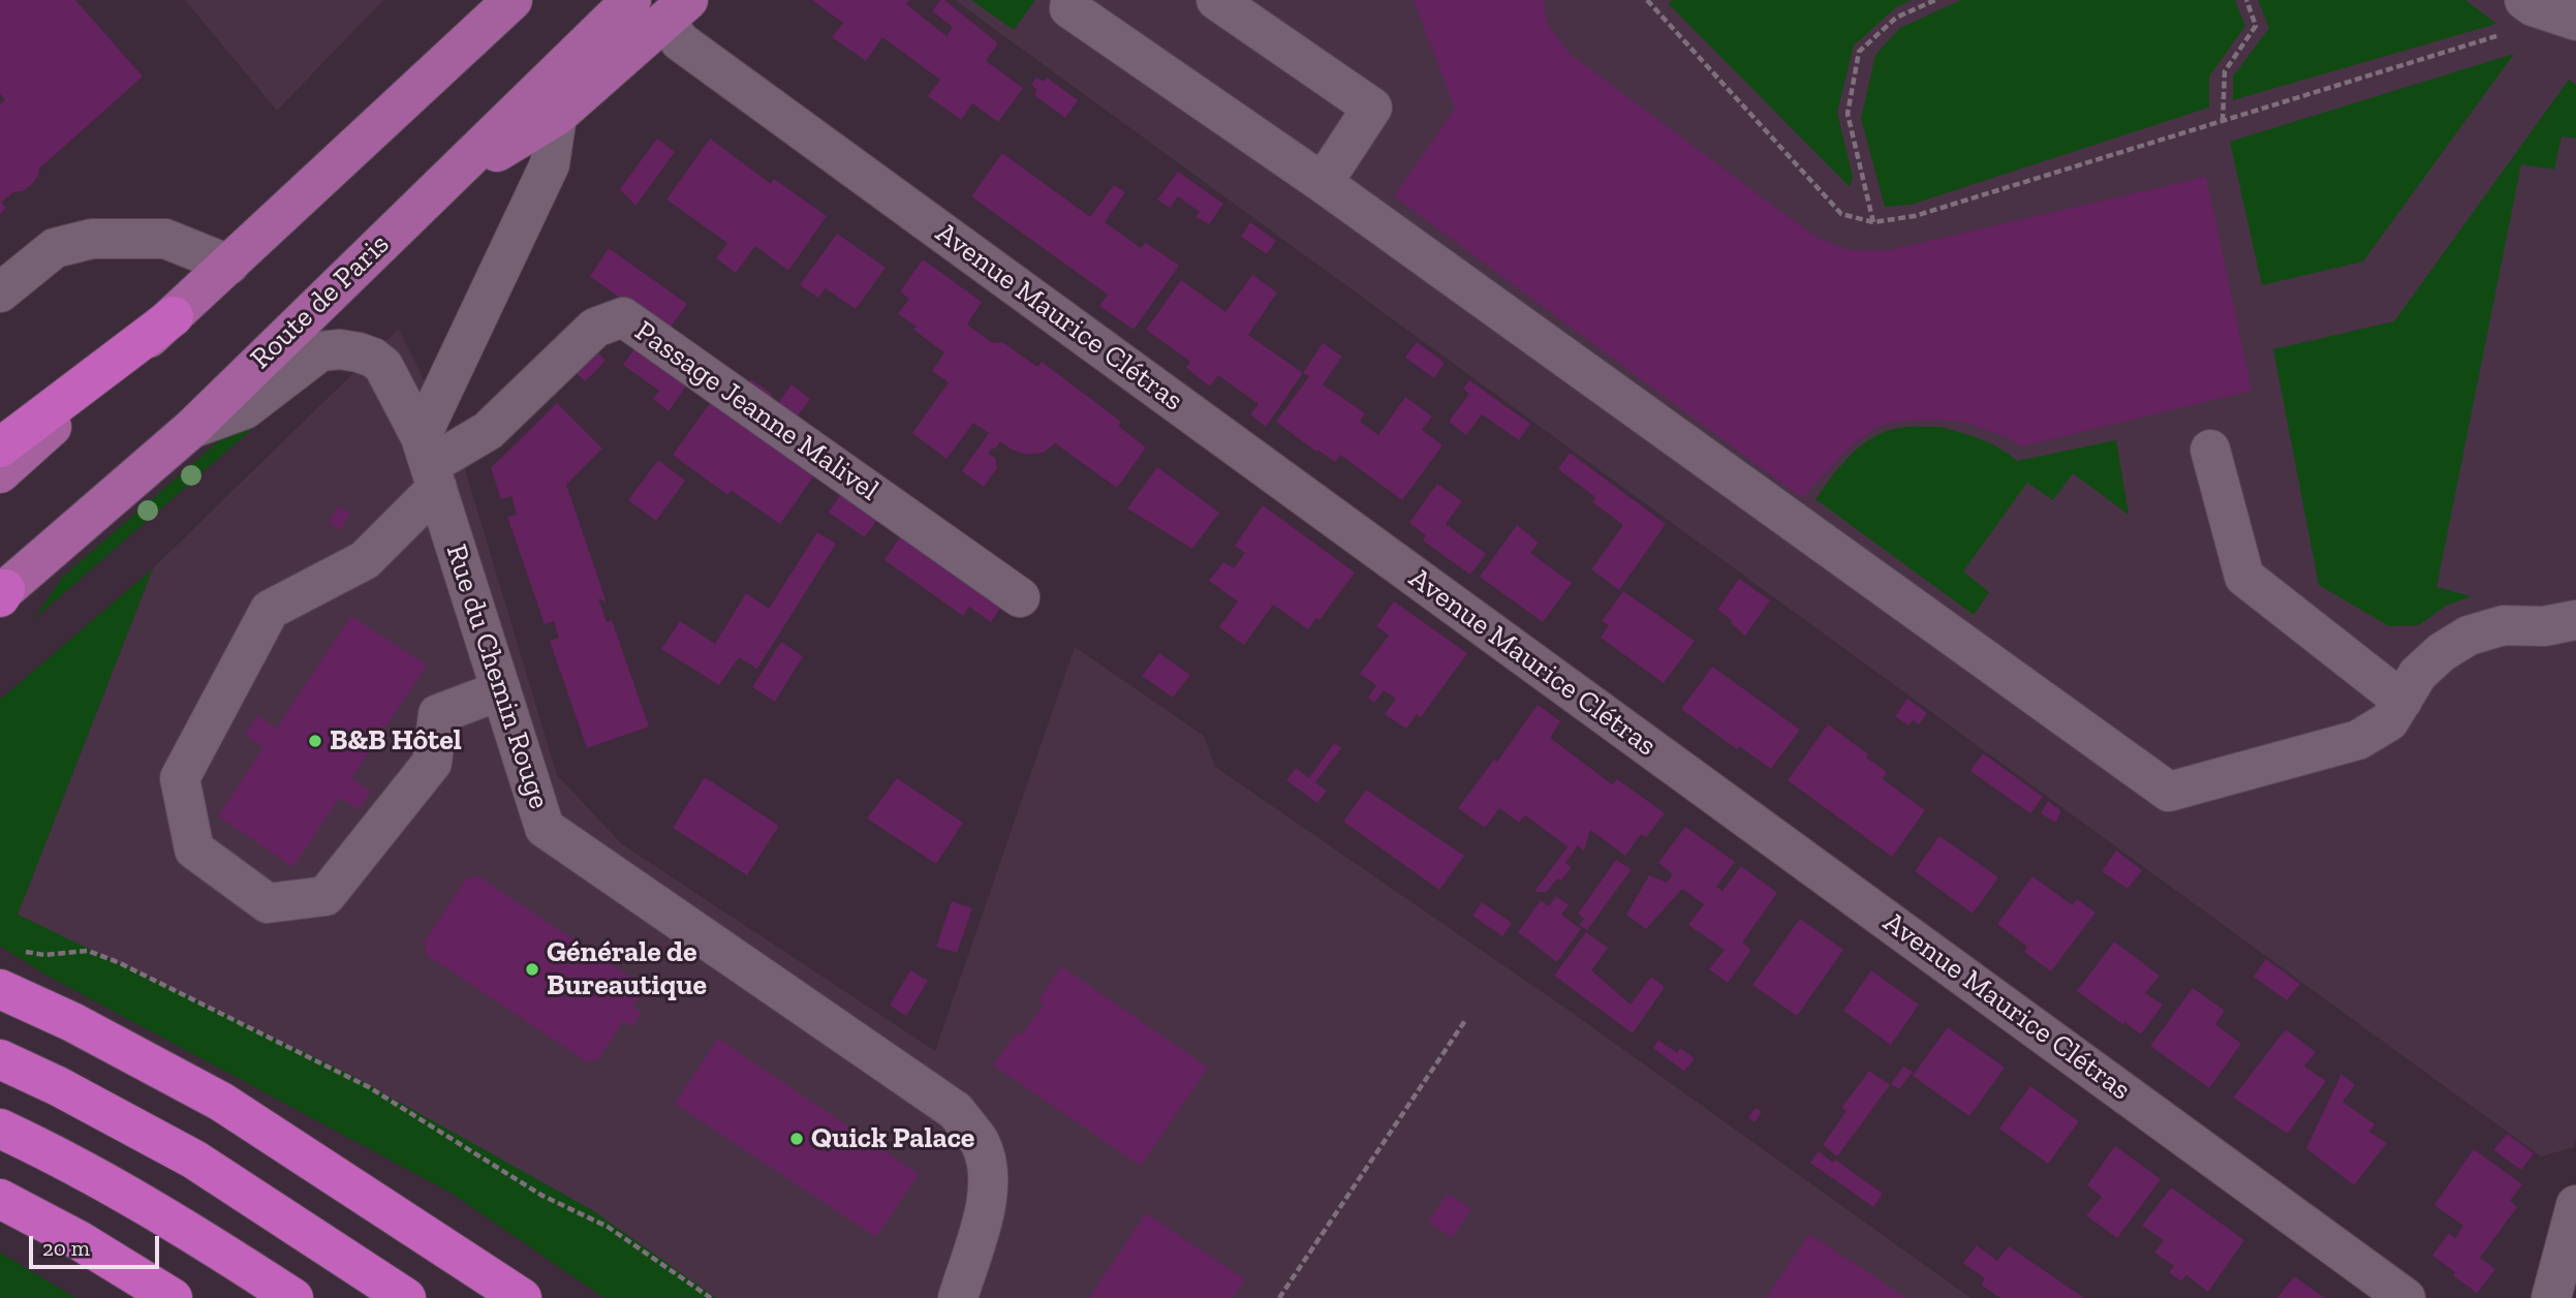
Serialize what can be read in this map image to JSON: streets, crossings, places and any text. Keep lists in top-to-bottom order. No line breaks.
{"streets":{"main road":["Route de Paris"],"street":["Avenue Maurice Clétras","Passage Jeanne Malivel","Rue du Chemin Rouge"]},"crossings":[["Route de Paris","Rue du Chemin Rouge"],["Passage Jeanne Malivel","Rue du Chemin Rouge"]],"places":["B&B Hôtel","Générale de Bureautique","Quick Palace"],"scale_bar":"20 m"}
